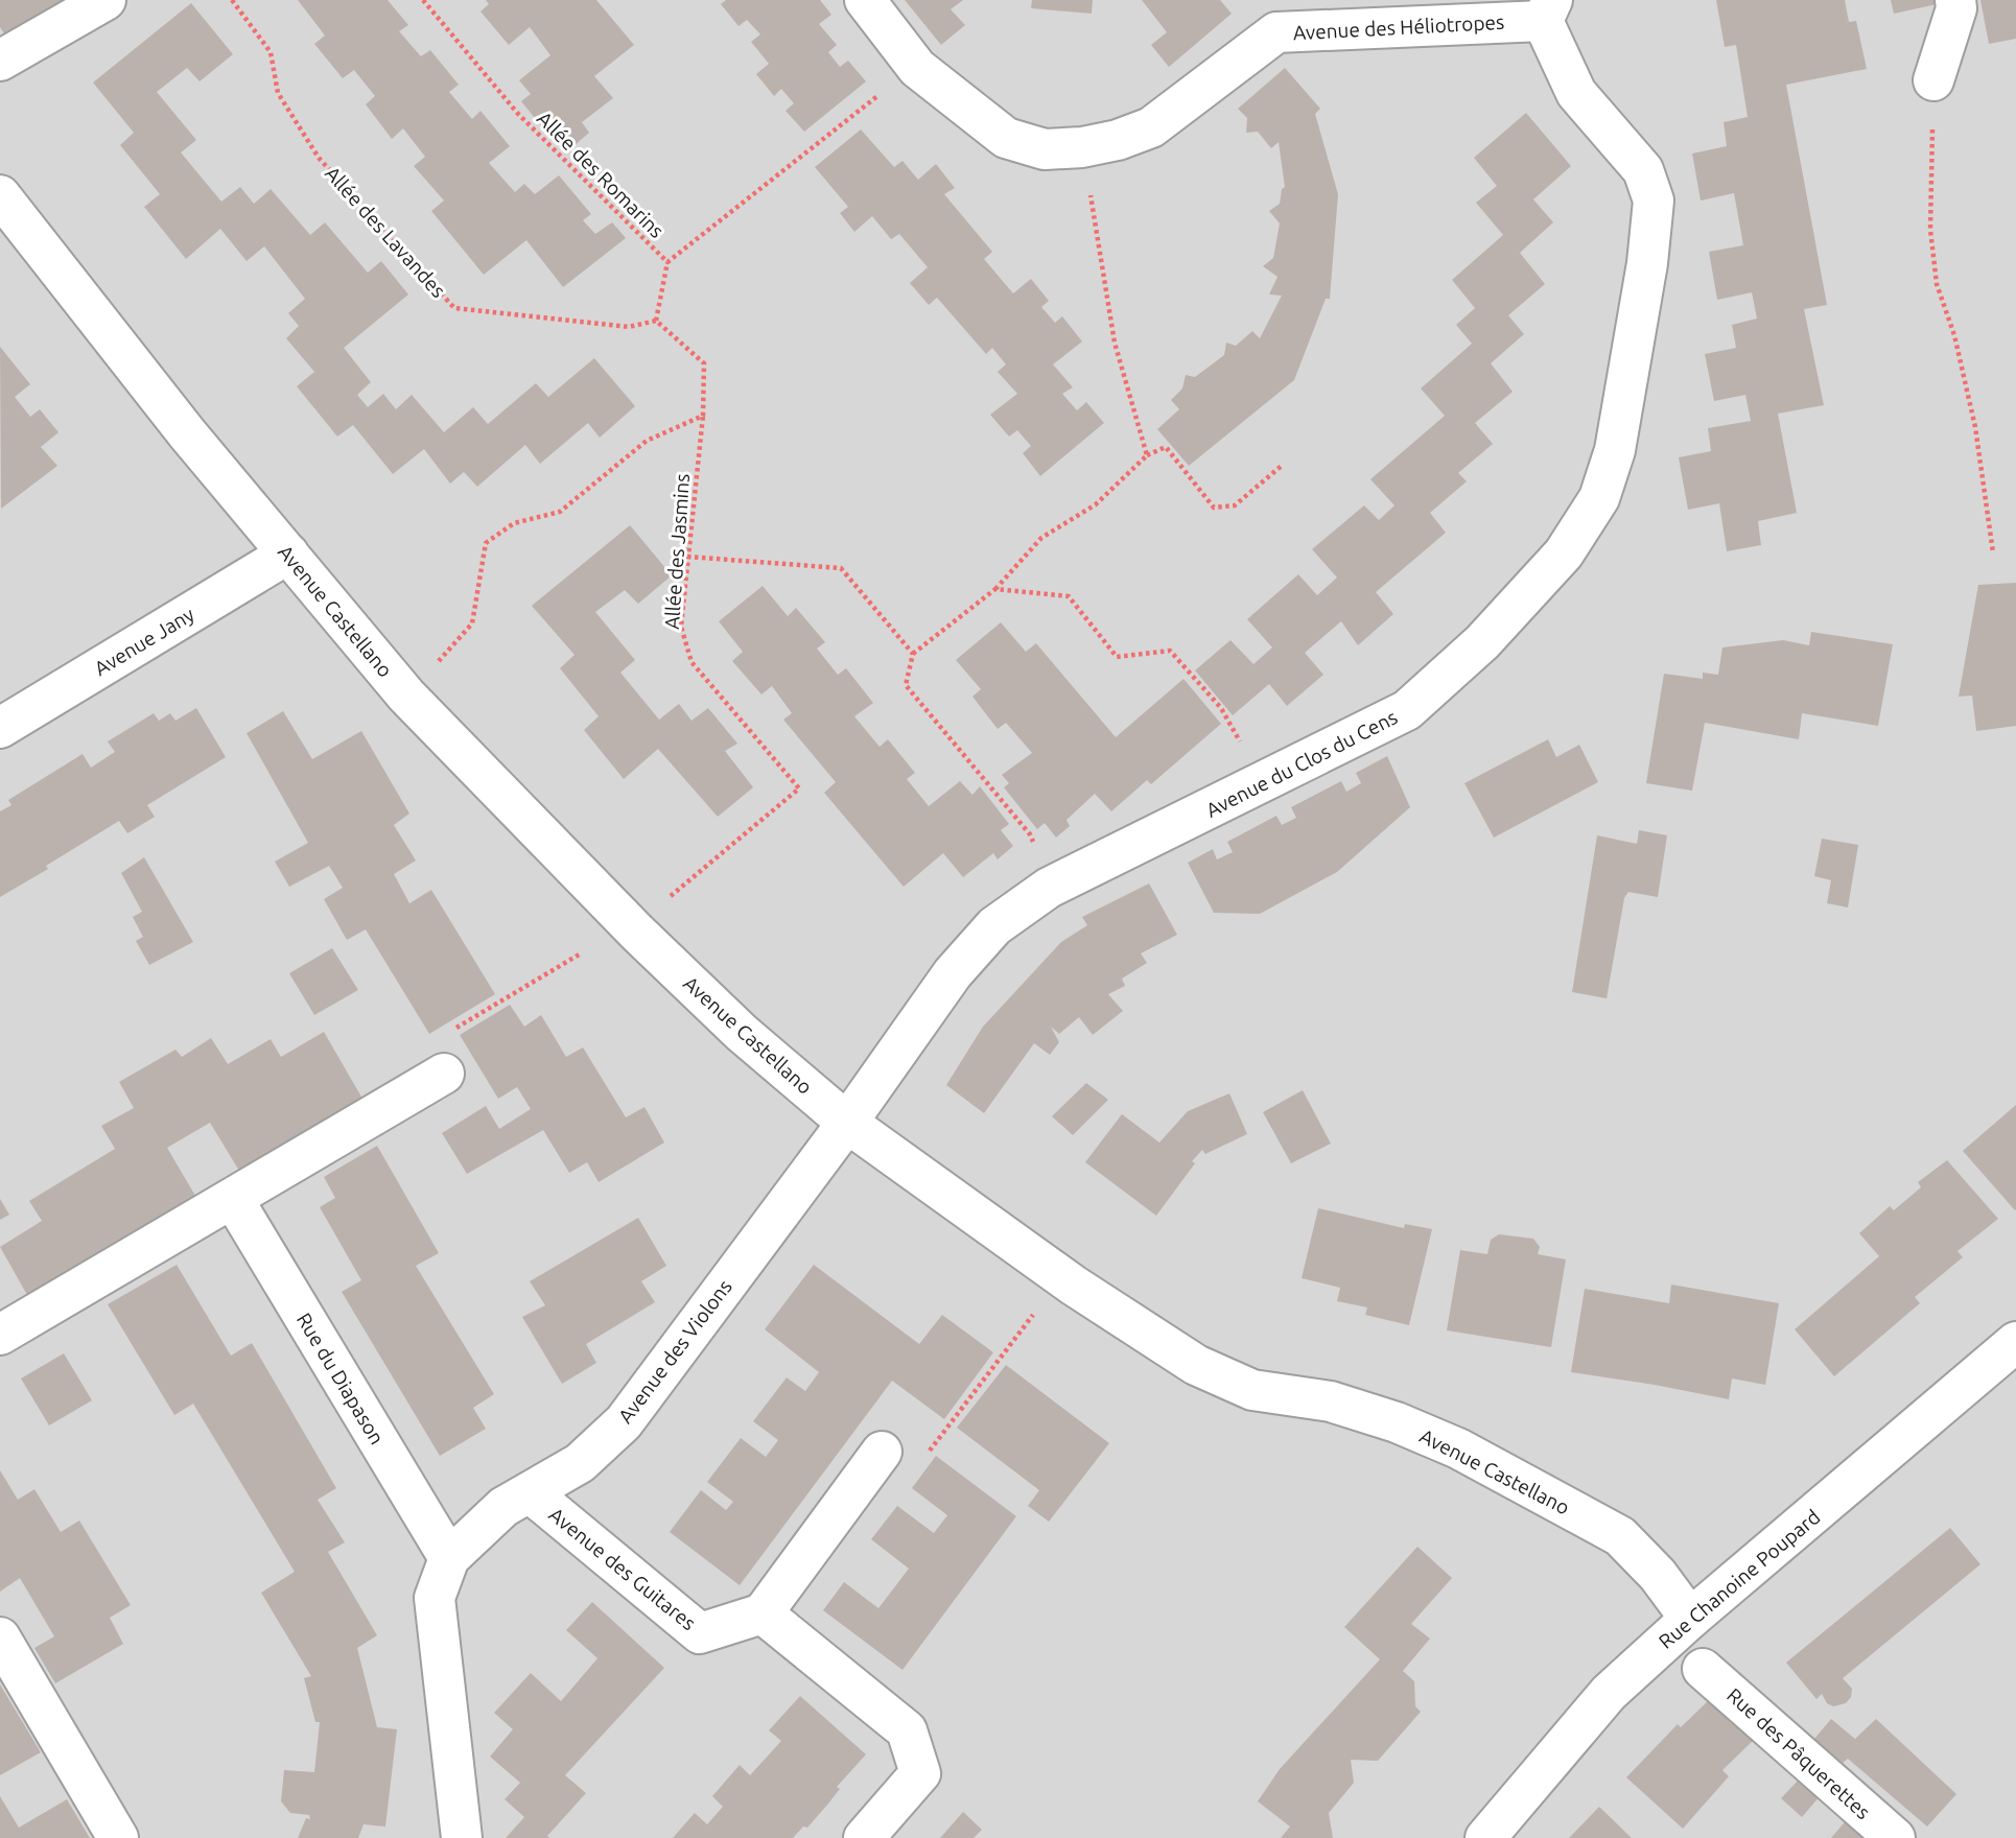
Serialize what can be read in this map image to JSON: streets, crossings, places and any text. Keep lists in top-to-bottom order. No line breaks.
{"streets":{"street":["Avenue des Héliotropes","Avenue Castellano","Avenue Jany","Avenue du Clos du Cens","Avenue des Violons","Rue du Diapason","Avenue des Guitares","Rue Chanoine Poupard","Rue des Pâquerettes"],"path":["Allée des Romarins","Allée des Lavandes","Allée des Jasmins"]},"crossings":[["Avenue des Héliotropes","Allée des Romarins"],["Avenue des Héliotropes","Avenue du Clos du Cens"],["Allée des Lavandes","Allée des Jasmins"],["Avenue Castellano","Avenue Jany"],["Avenue Castellano","Avenue du Clos du Cens"],["Avenue Castellano","Avenue des Violons"],["Avenue Castellano","Rue Chanoine Poupard"],["Avenue du Clos du Cens","Avenue des Violons"],["Avenue des Violons","Rue du Diapason"],["Avenue des Violons","Avenue des Guitares"]]}
